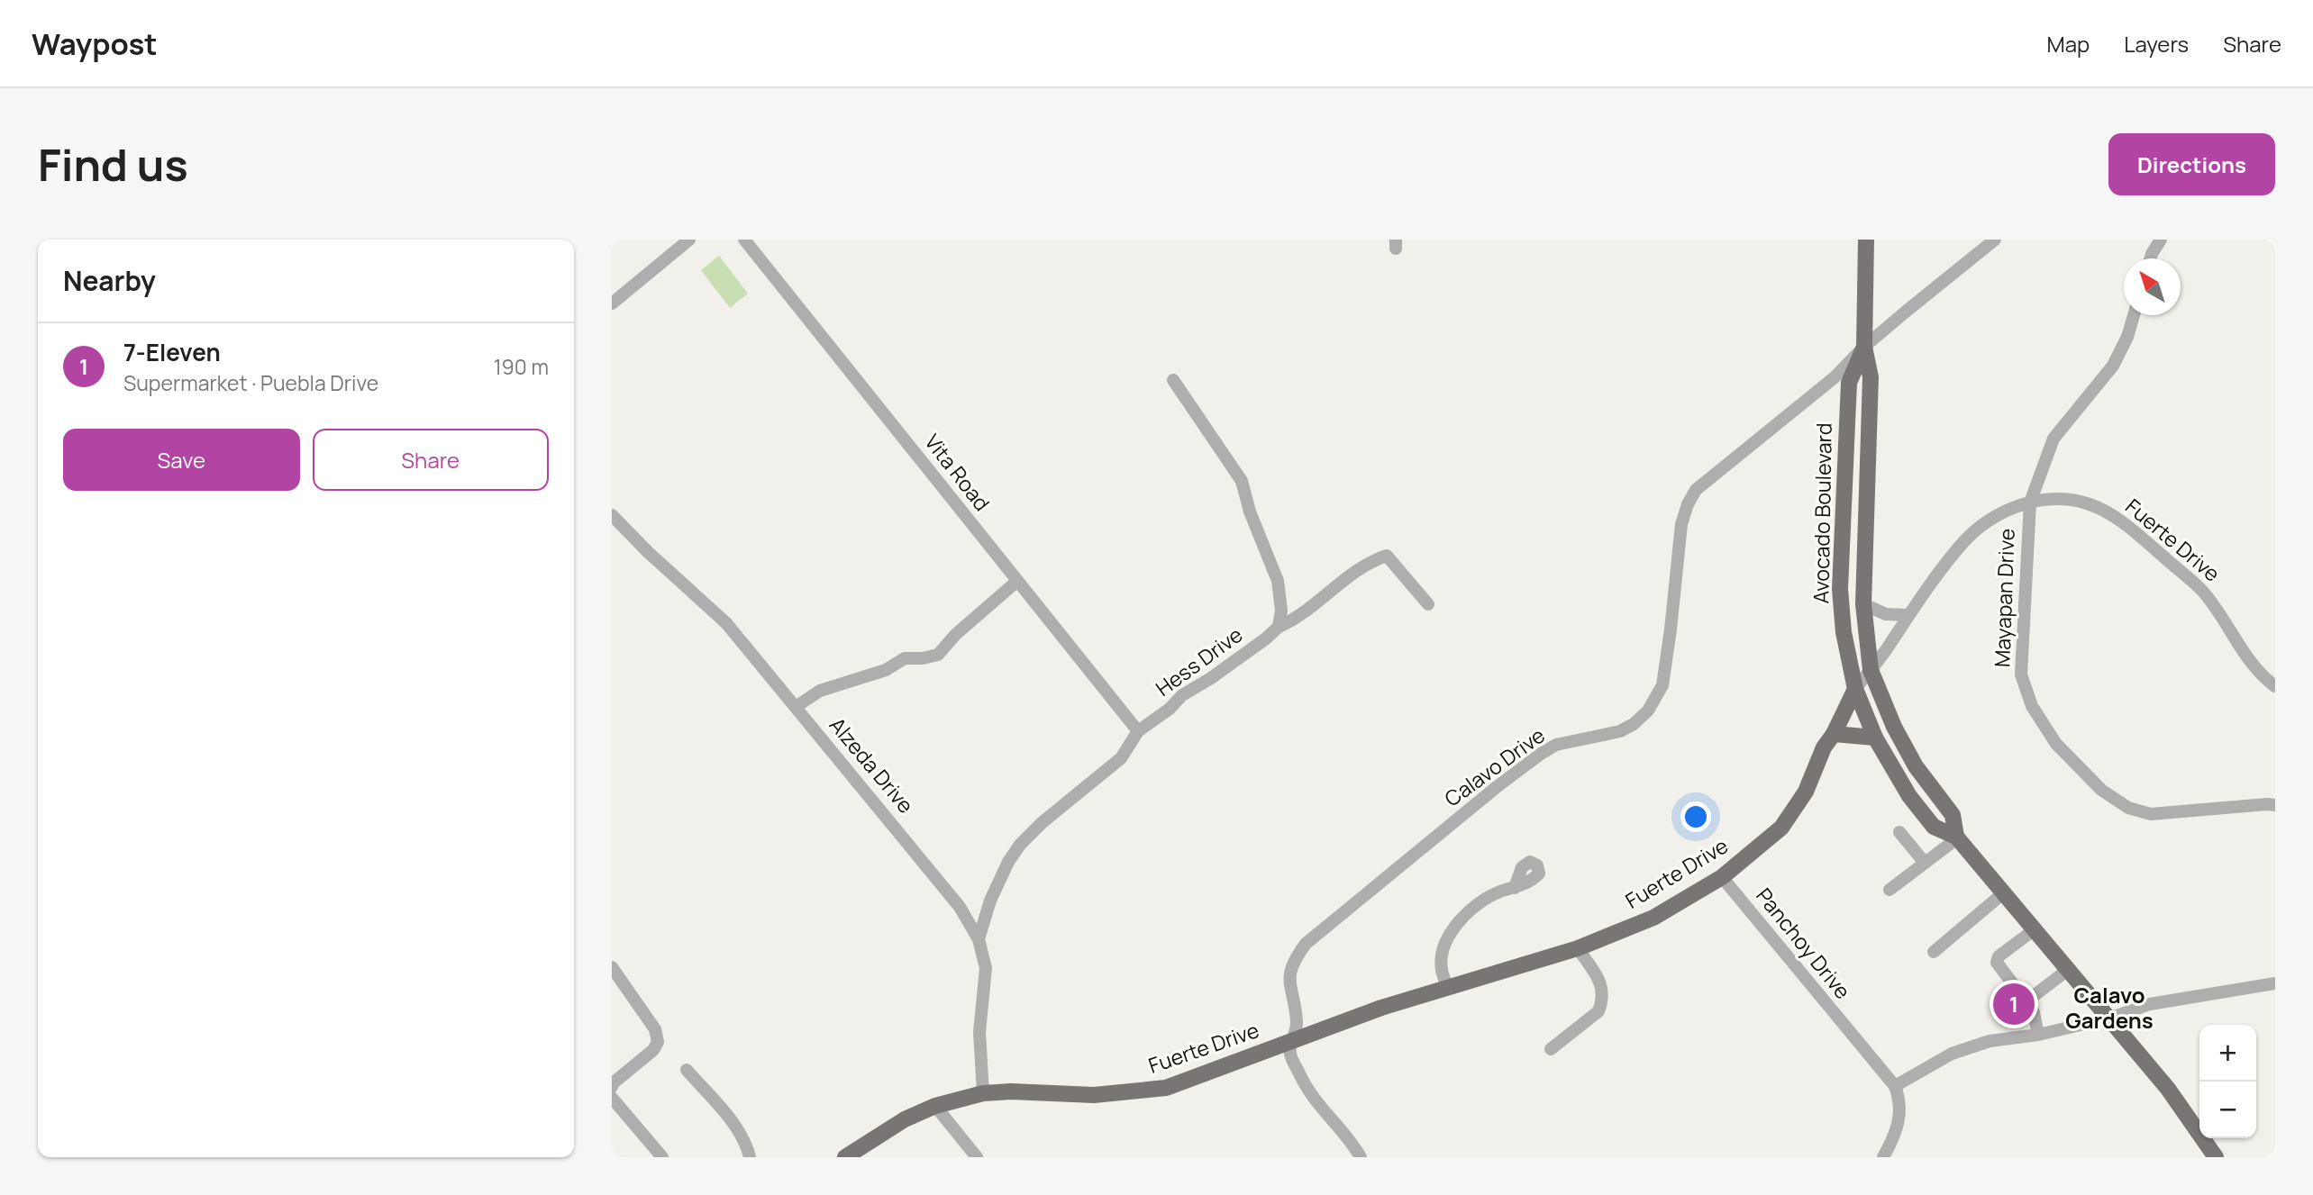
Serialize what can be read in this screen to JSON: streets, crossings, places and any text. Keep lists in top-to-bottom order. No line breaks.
{"streets":{"main road":["Avocado Boulevard","Fuerte Drive"],"street":["Vita Road","Mayapan Drive","Hess Drive","Alzeda Drive","Calavo Drive","Panchoy Drive"]},"crossings":[["Vita Road","Hess Drive"],["Avocado Boulevard","Fuerte Drive"],["Avocado Boulevard","Calavo Drive"],["Fuerte Drive","Mayapan Drive"],["Fuerte Drive","Alzeda Drive"],["Fuerte Drive","Calavo Drive"],["Fuerte Drive","Panchoy Drive"],["Hess Drive","Alzeda Drive"]],"districts":["Calavo Gardens"],"north":"top left","page":{"header":"Waypost","nav":["Map","Layers","Share"],"buttons":["Directions",["Save","Share"]],"title":"Find us","heading":"Nearby","list":[{"mark":"1","name":"7-Eleven","note":"Supermarket · Puebla Drive","value":"190 m"}],"pins":"1","map_buttons":["+","−"]}}
